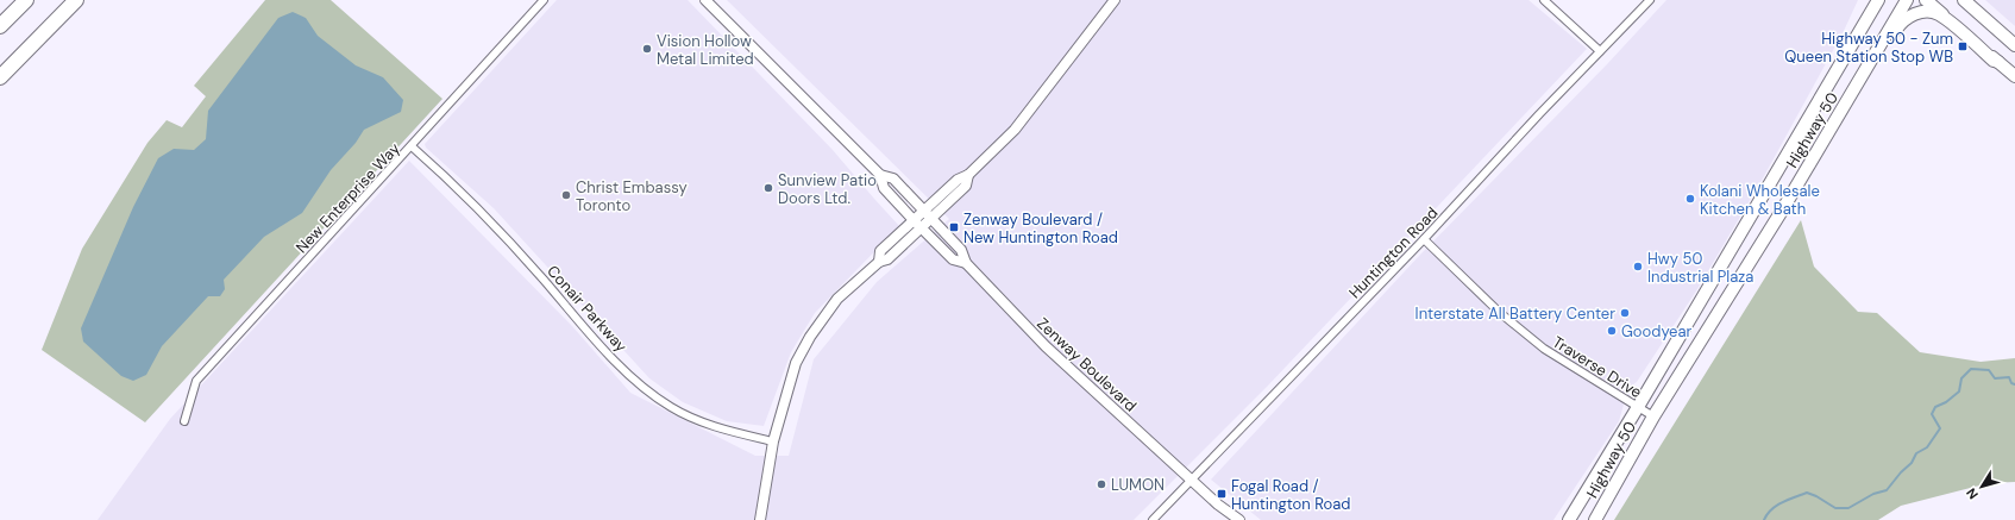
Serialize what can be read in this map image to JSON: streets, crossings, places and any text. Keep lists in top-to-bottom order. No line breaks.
{"streets":{"main road":["Highway 50"],"street":["New Enterprise Way","Huntington Road","Conair Parkway","Zenway Boulevard","Traverse Drive"]},"crossings":[["Highway 50","Traverse Drive"],["New Enterprise Way","Conair Parkway"],["Huntington Road","Zenway Boulevard"],["Huntington Road","Traverse Drive"]],"places":{"transit":["Highway 50 - Zum Queen Station Stop WB","Zenway Boulevard / New Huntington Road","Fogal Road / Huntington Road"],"other":["Vision Hollow Metal Limited","Sunview Patio Doors Ltd.","Christ Embassy Toronto","Kolani Wholesale Kitchen & Bath","Hwy 50 Industrial Plaza","Interstate All Battery Center","Goodyear","LUMON"]},"north":"bottom left"}
